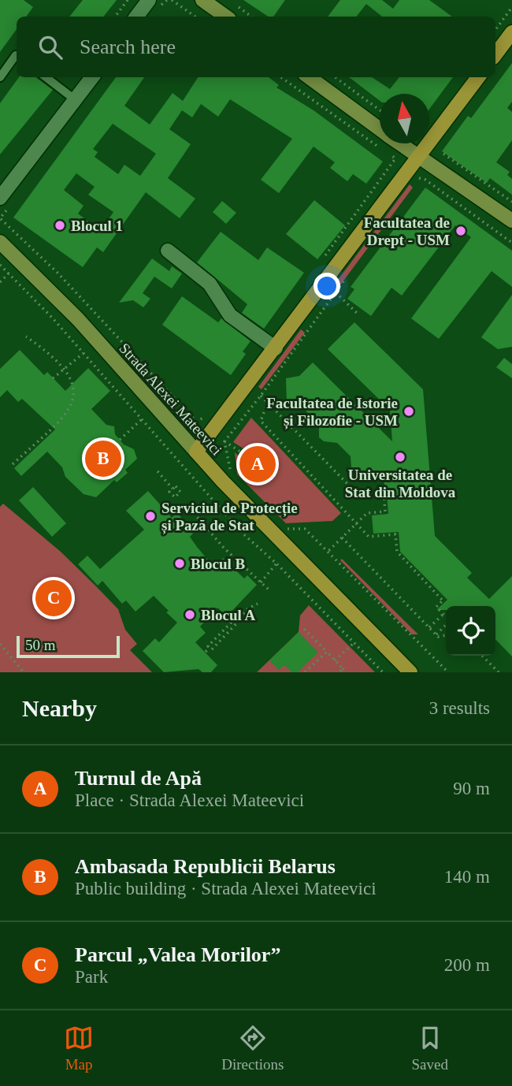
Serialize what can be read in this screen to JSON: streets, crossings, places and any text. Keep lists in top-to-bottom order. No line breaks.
{"streets":{"main road":["Strada Alexei Mateevici"]},"places":["Blocul 1","Facultatea de Drept - USM","Facultatea de Istorie și Filozofie - USM","Universitatea de Stat din Moldova","Serviciul de Protecție și Pază de Stat","Blocul B","Blocul A"],"scale_bar":"50 m","north":"top","page":{"search":"Search here","pins":["B","A","C"],"scale":"50 m","heading":["Nearby","3 results"],"list":[{"mark":"A","name":"Turnul de Apă","note":"Place · Strada Alexei Mateevici","value":"90 m"},{"mark":"B","name":"Ambasada Republicii Belarus","note":"Public building · Strada Alexei Mateevici","value":"140 m"},{"mark":"C","name":"Parcul „Valea Morilor”","note":"Park","value":"200 m"}],"nav":["Map","Directions","Saved"]}}
